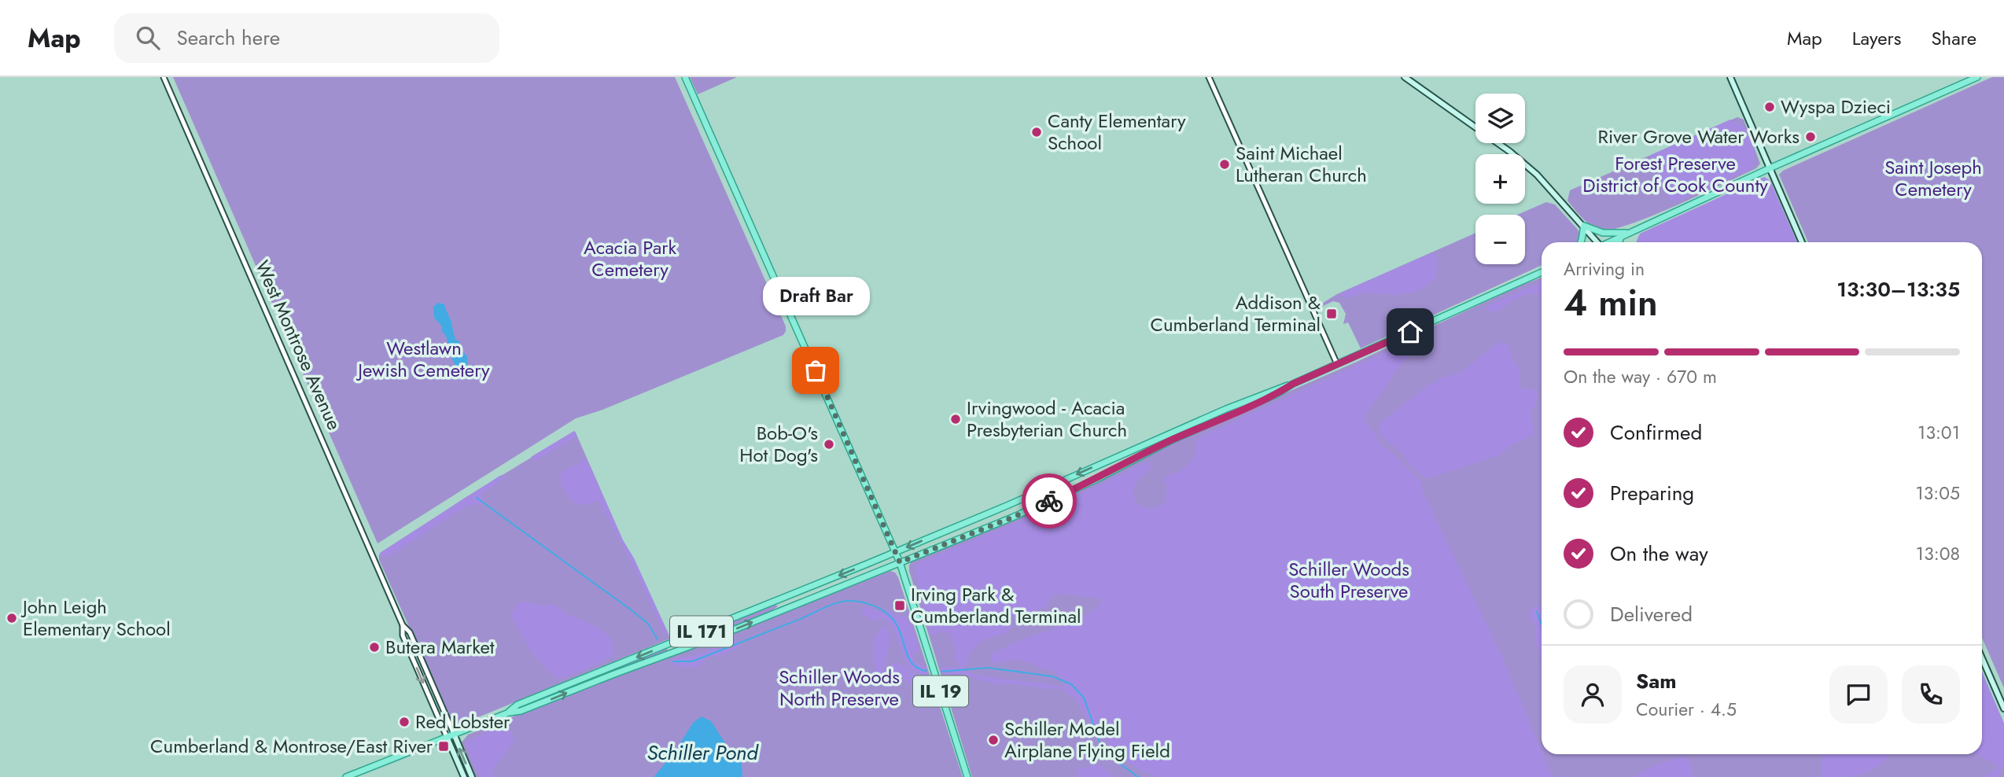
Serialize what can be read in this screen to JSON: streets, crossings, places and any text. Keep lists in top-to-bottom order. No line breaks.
{"streets":{"main road":["West Montrose Avenue","IL 171","IL 19"]},"crossings":[["West Montrose Avenue","IL 171"],["IL 171","IL 19"]],"water":["Schiller Pond"],"parks":["Forest Preserve District of Cook County","Saint Joseph Cemetery","Acacia Park Cemetery","Westlawn Jewish Cemetery","Schiller Woods South Preserve","Schiller Woods North Preserve"],"places":{"other":["Wyspa Dzieci","Canty Elementary School","River Grove Water Works","Saint Michael Lutheran Church","Draft Bar","Irvingwood - Acacia Presbyterian Church","Bob-O's Hot Dog's","John Leigh Elementary School","Butera Market","Red Lobster","Schiller Model Airplane Flying Field"],"transit":["Addison & Cumberland Terminal","Irving Park & Cumberland Terminal","Cumberland & Montrose/East River"]},"page":{"header":"Map","search":"Search here","nav":["Map","Layers","Share"],"map_buttons":["+","−"],"heading":["4 min","Arriving in","13:30–13:35"],"panel":["Sam","Courier · 4.5"],"bubble":"Draft Bar","bar":"On the way · 670 m","list":[["Confirmed","13:01"],["Preparing","13:05"],["On the way","13:08"],"Delivered"]}}
